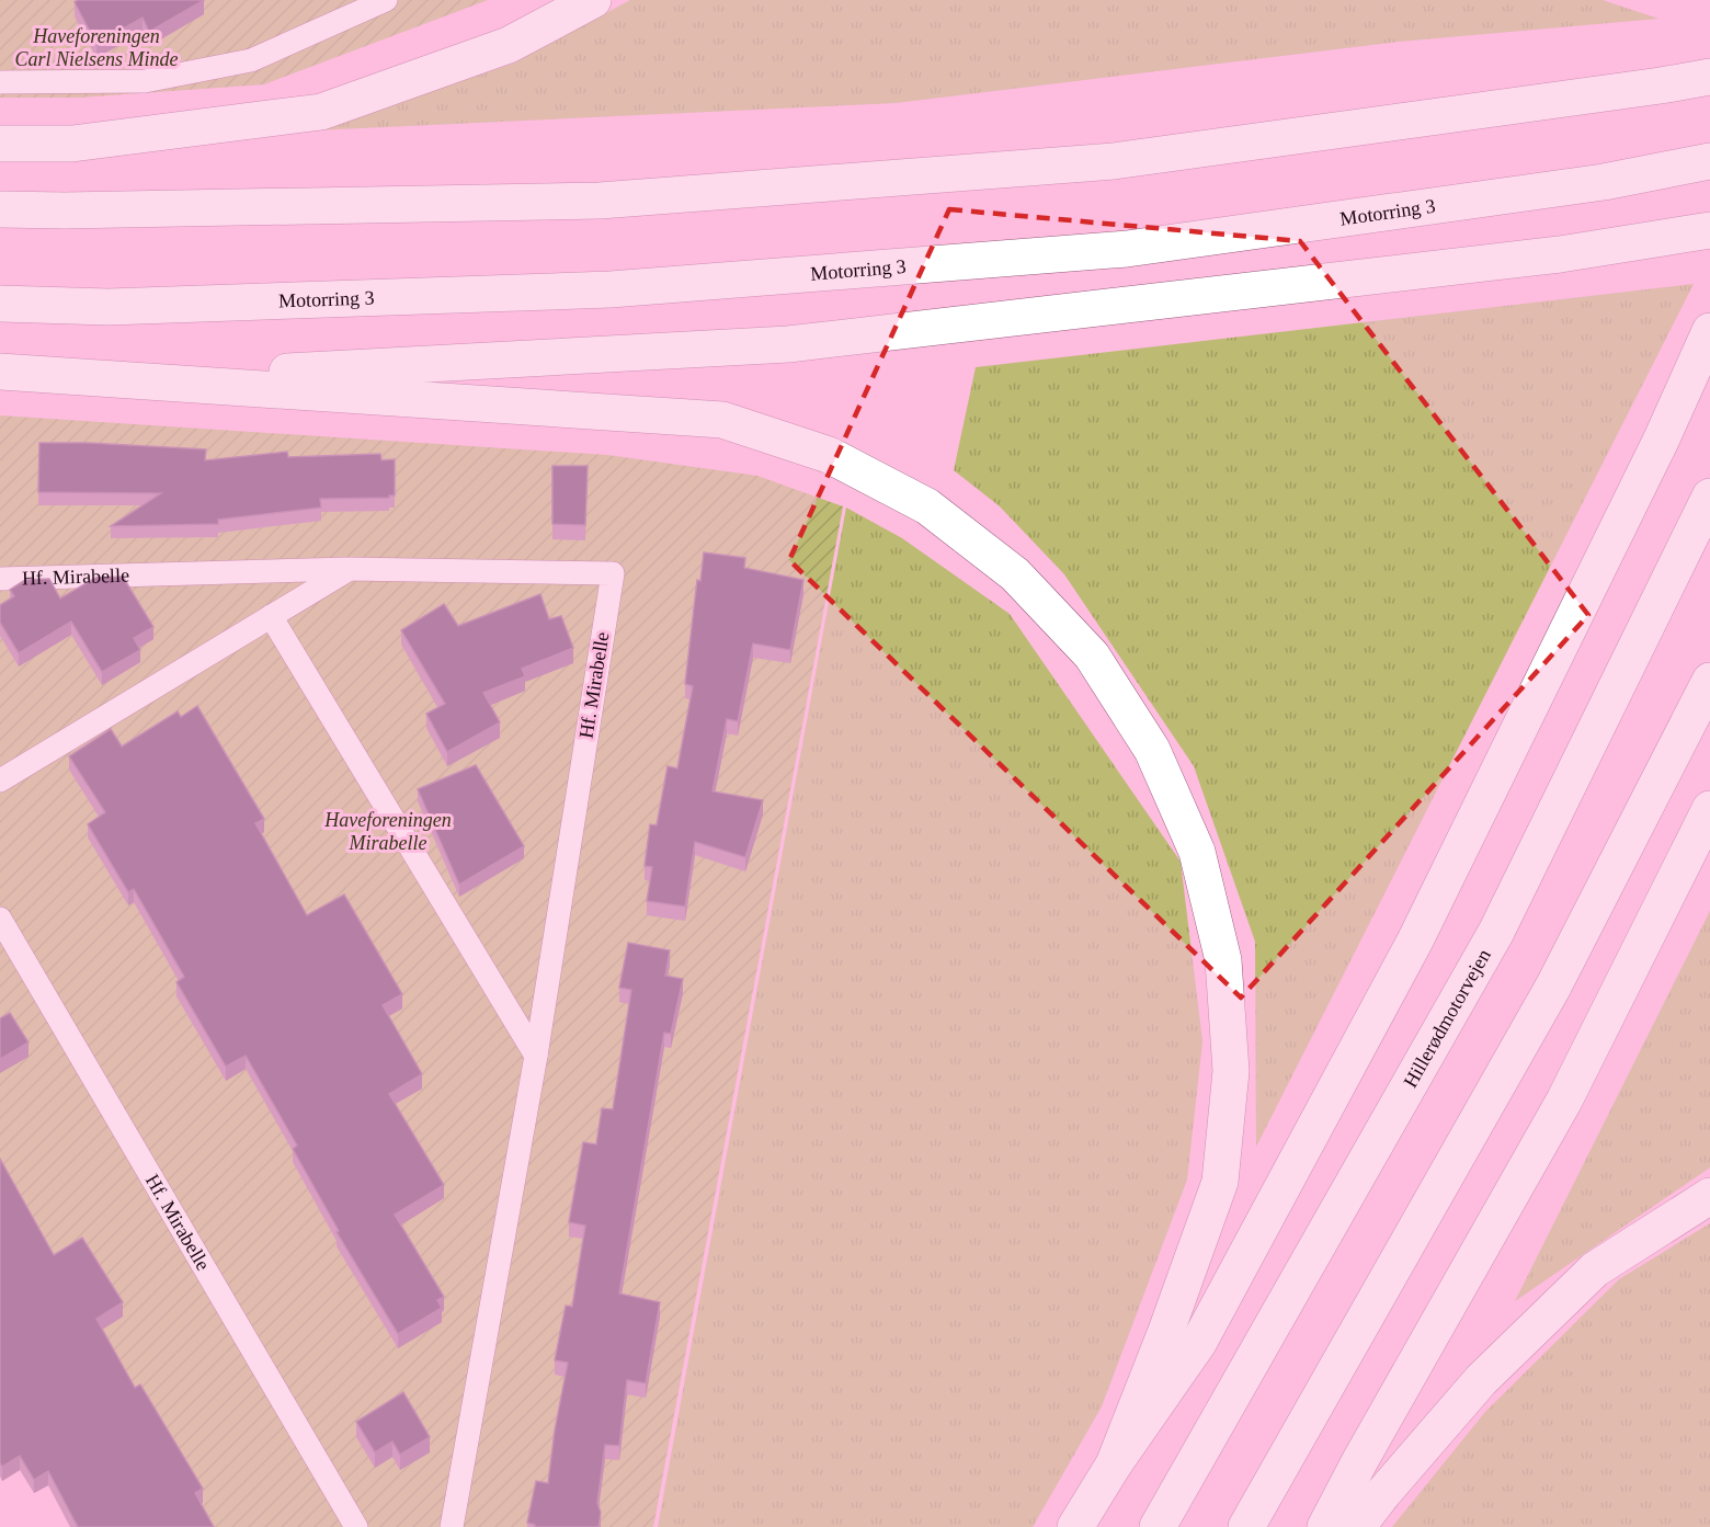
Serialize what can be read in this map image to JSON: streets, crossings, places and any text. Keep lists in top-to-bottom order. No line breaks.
{"streets":{"highway":["Motorring 3","Hillerødmotorvejen"],"lane":["Hf. Mirabelle"]},"parks":["Haveforeningen Carl Nielsens Minde","Haveforeningen Mirabelle"]}
